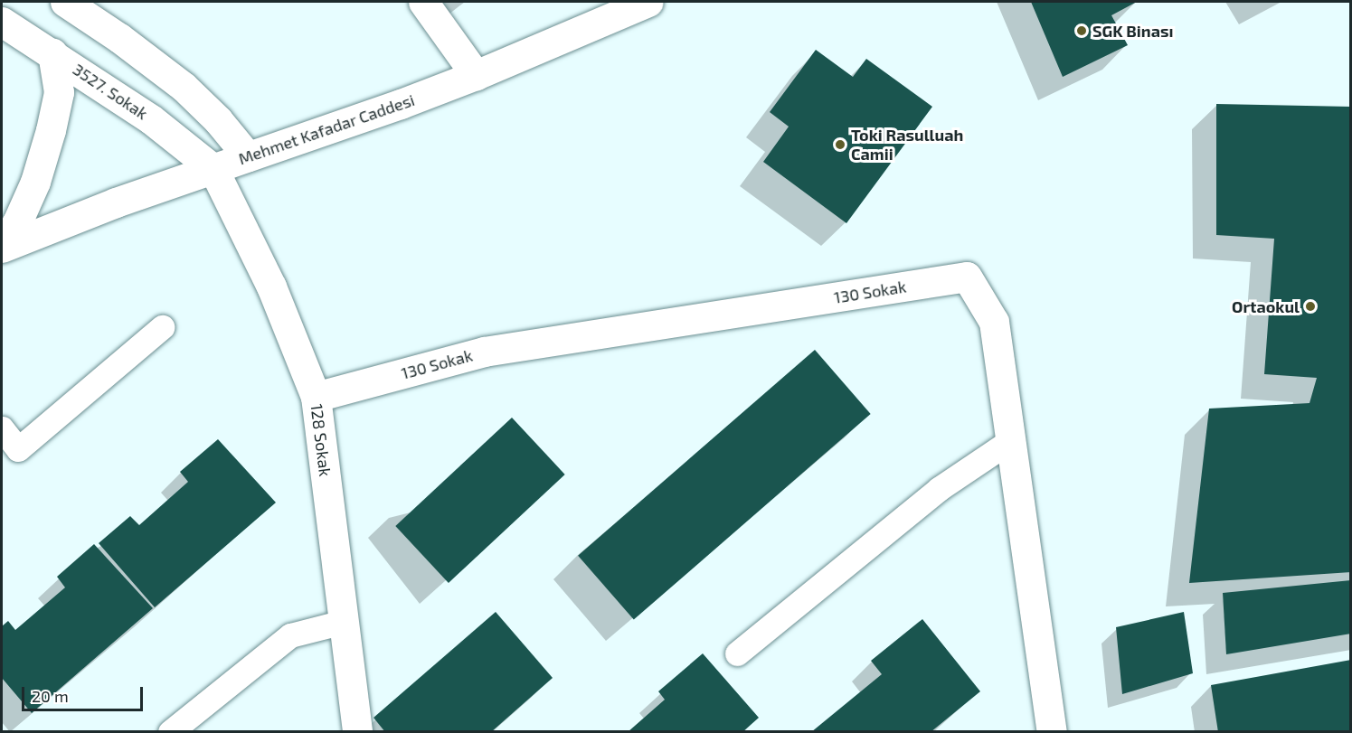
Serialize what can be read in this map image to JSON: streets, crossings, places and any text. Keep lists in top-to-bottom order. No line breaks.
{"streets":{"street":["3527. Sokak","Mehmet Kafadar Caddesi","130 Sokak","128 Sokak"]},"crossings":[["3527. Sokak","Mehmet Kafadar Caddesi"],["3527. Sokak","128 Sokak"],["Mehmet Kafadar Caddesi","128 Sokak"],["130 Sokak","128 Sokak"]],"places":["SGK Binası","Toki Rasulluah Camii","Ortaokul"],"scale_bar":"20 m"}
